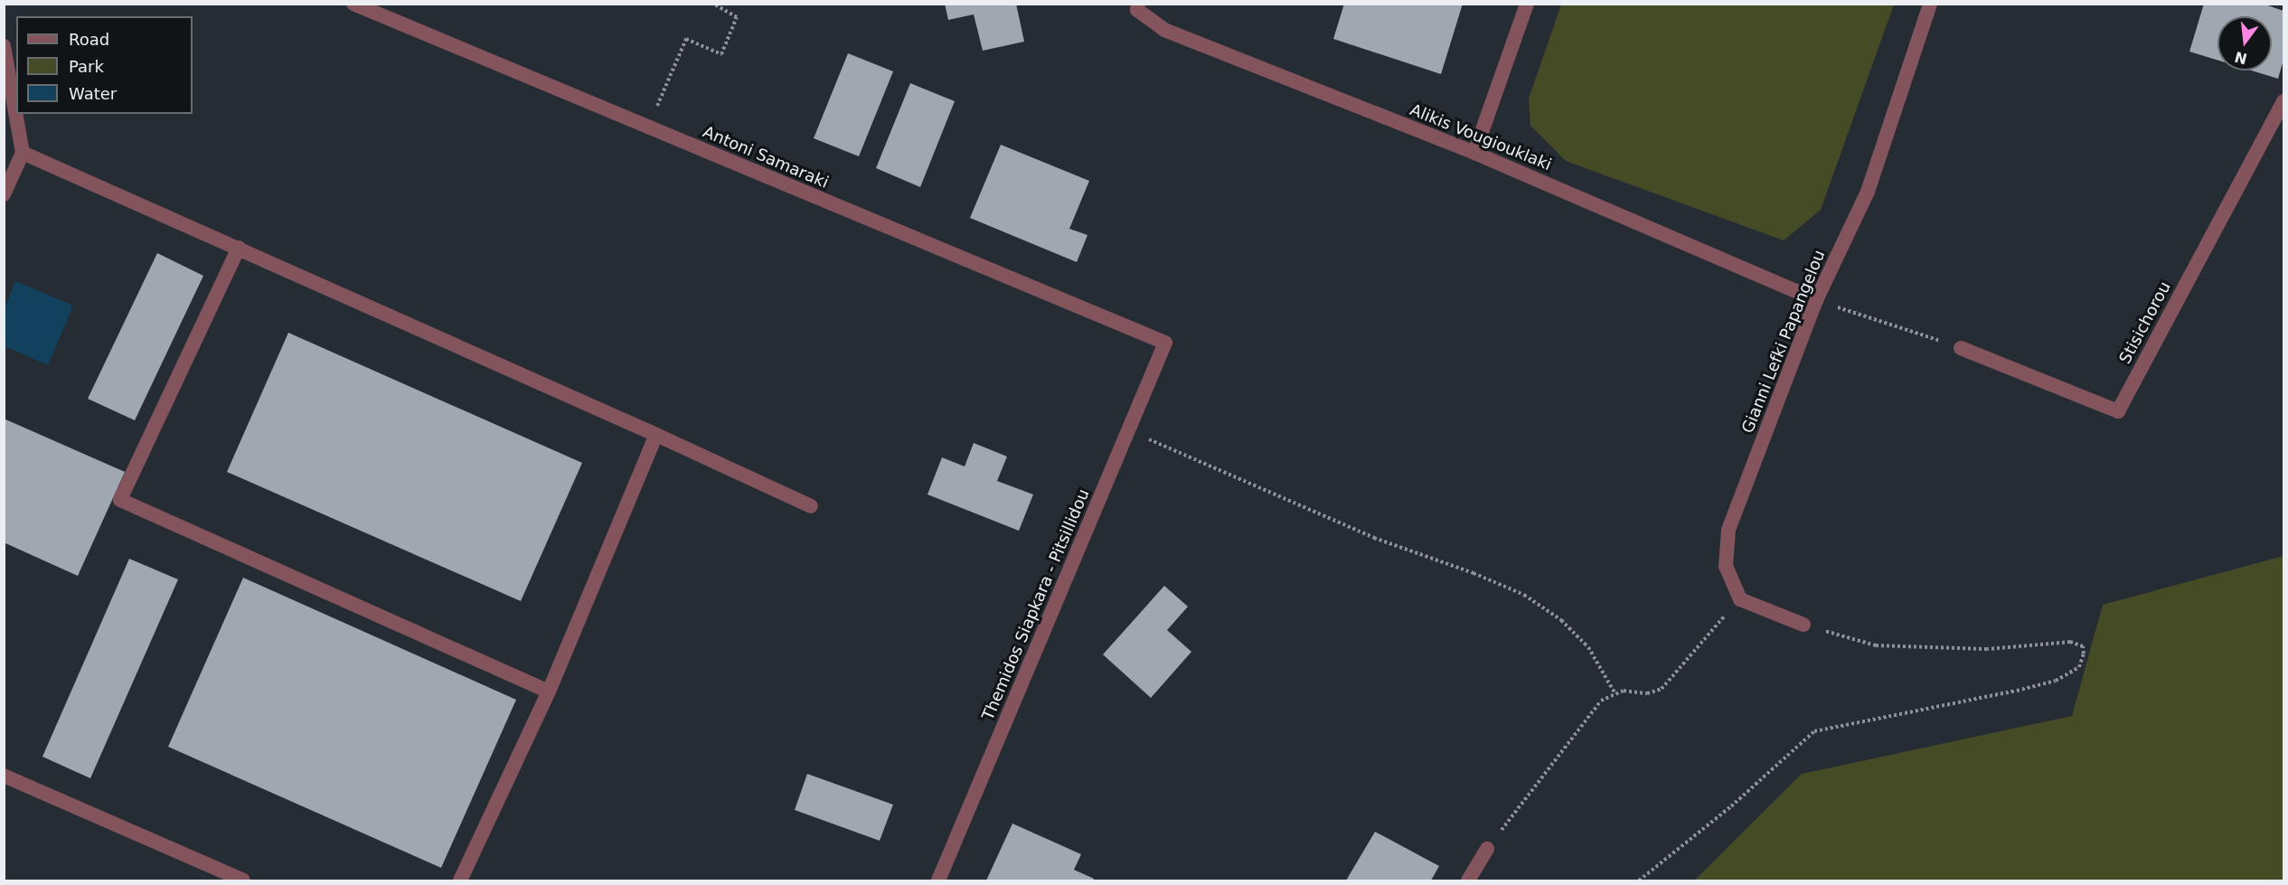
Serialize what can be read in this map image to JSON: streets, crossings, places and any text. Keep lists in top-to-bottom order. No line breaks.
{"streets":{"street":["Alikis Vougiouklaki","Antoni Samaraki","Stisichorou","Gianni Lefki Papangelou","Themidos Siapkara - Pitsillidou"]},"crossings":[["Alikis Vougiouklaki","Gianni Lefki Papangelou"],["Antoni Samaraki","Themidos Siapkara - Pitsillidou"]],"legend":["Road","Park","Water"],"north":"bottom"}
